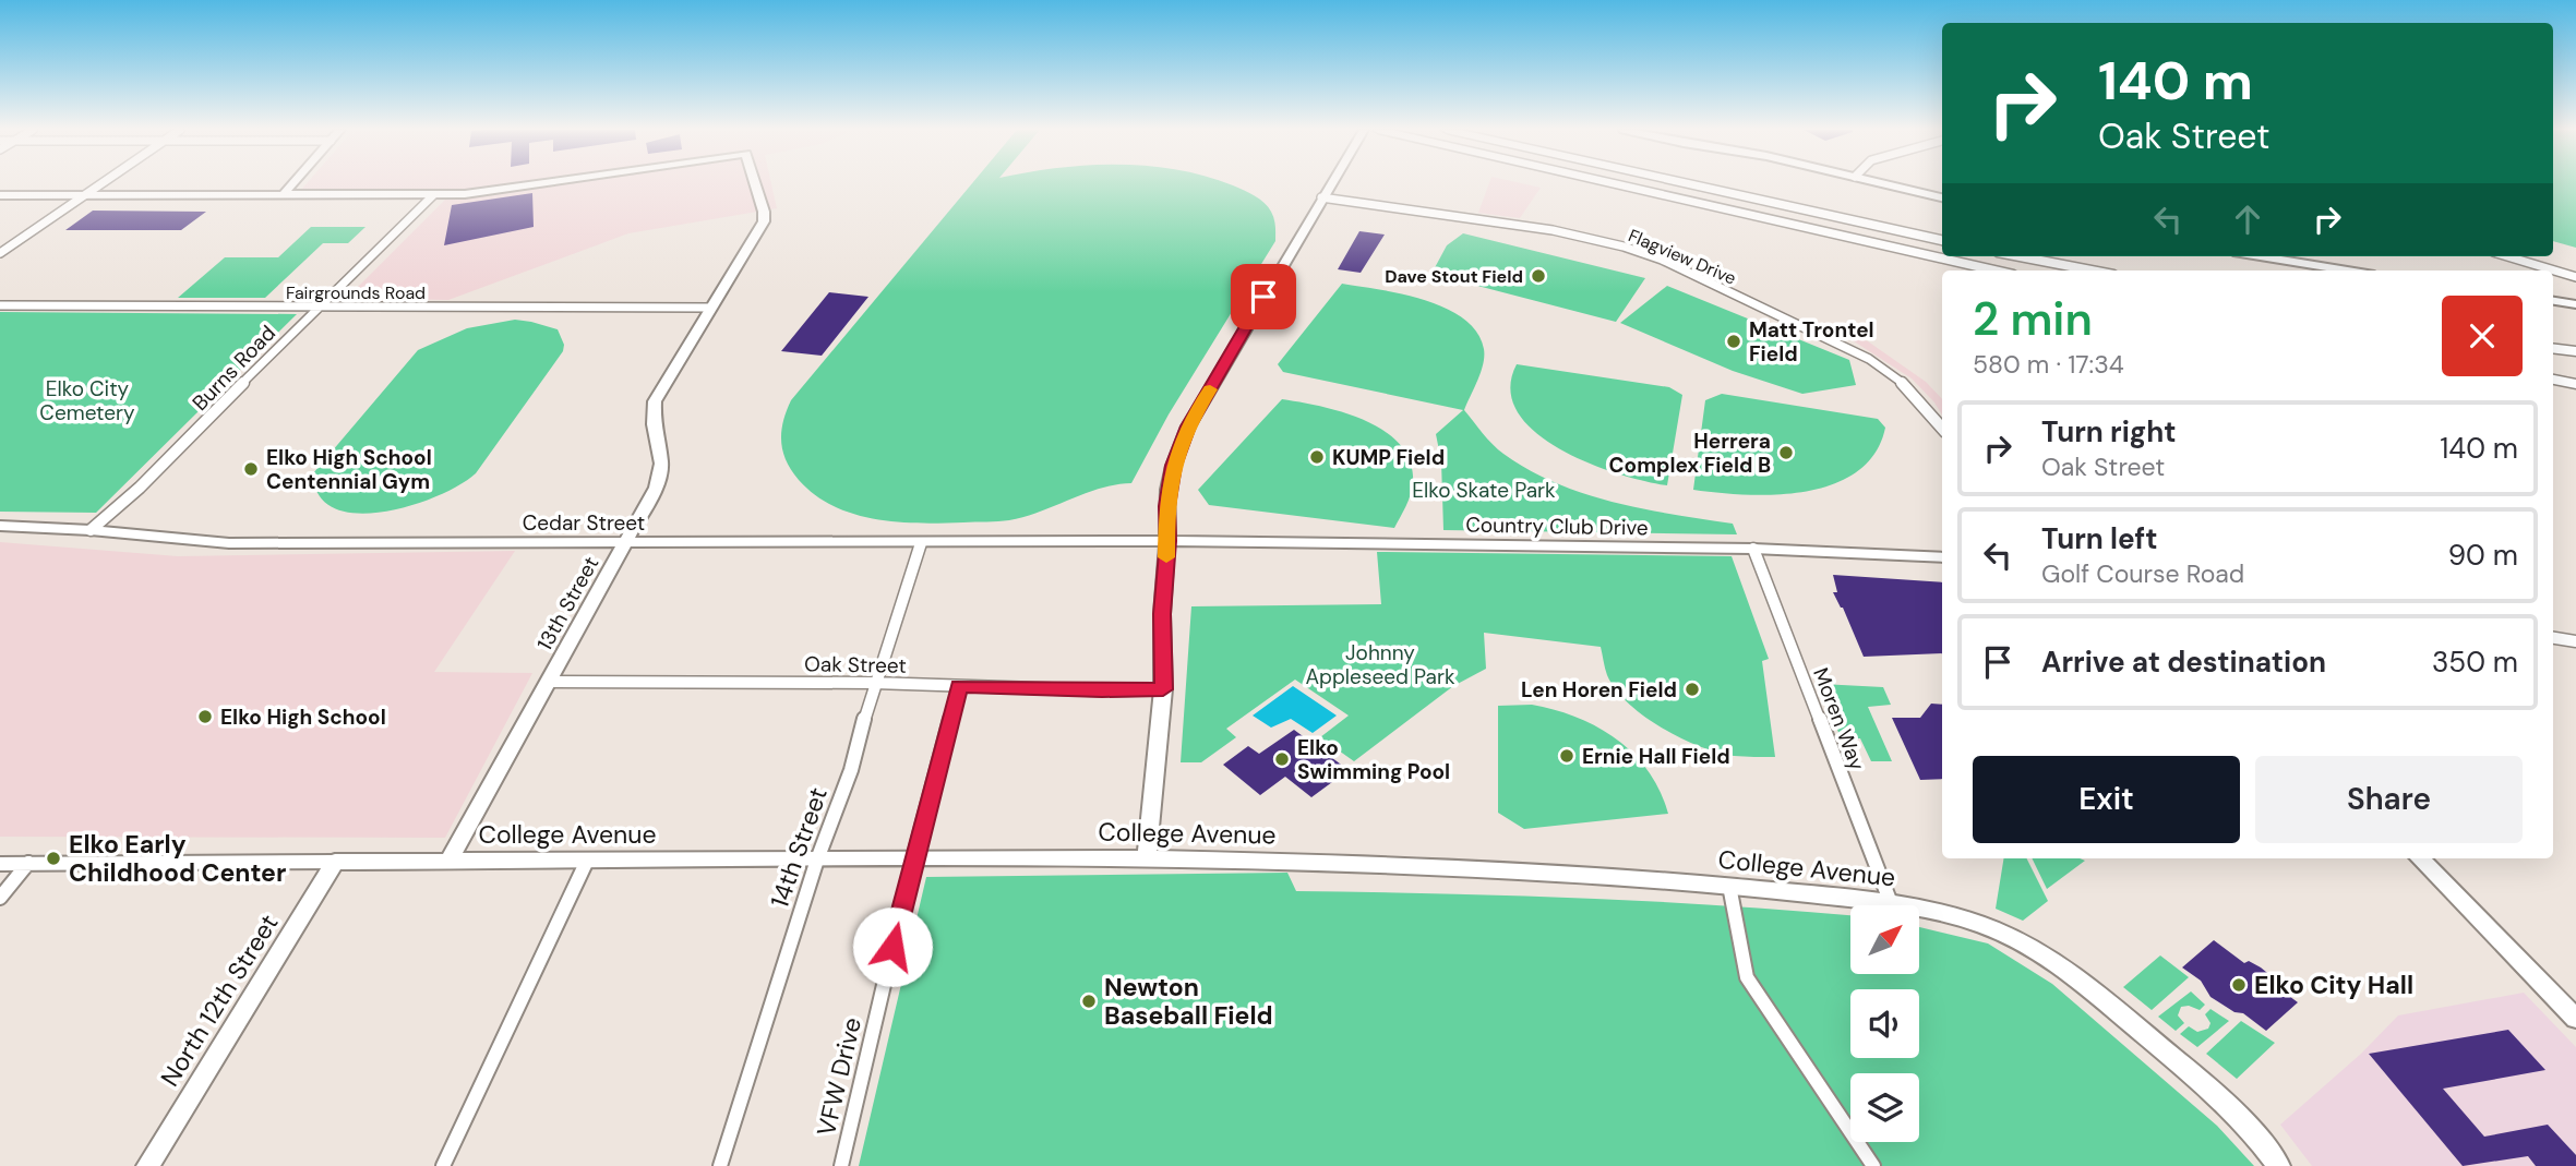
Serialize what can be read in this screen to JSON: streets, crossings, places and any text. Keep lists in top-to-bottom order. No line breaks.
{"streets":{"street":["Flagview Drive","Fairgrounds Road","Burns Road","Cedar Street","Country Club Drive","13th Street","Oak Street","Moren Way","College Avenue","14th Street","North 12th Street","VFW Drive"]},"crossings":[["Fairgrounds Road","Burns Road"],["Fairgrounds Road","13th Street"],["Burns Road","Cedar Street"],["Burns Road","13th Street"],["Cedar Street","Country Club Drive"],["Cedar Street","13th Street"],["Cedar Street","14th Street"],["Country Club Drive","Moren Way"],["13th Street","Oak Street"],["13th Street","College Avenue"],["Oak Street","14th Street"],["Oak Street","VFW Drive"],["Moren Way","College Avenue"],["College Avenue","14th Street"],["College Avenue","North 12th Street"],["College Avenue","VFW Drive"]],"parks":["Elko City Cemetery","Elko Skate Park","Johnny Appleseed Park"],"places":["Dave Stout Field","Matt Trontel Field","Herrera Complex Field B","KUMP Field","Elko High School Centennial Gym","Len Horen Field","Elko High School","Ernie Hall Field","Elko Swimming Pool","Elko Early Childhood Center","Elko City Hall","Newton Baseball Field"],"north":"top right","page":{"turn":["140 m","Oak Street"],"heading":["2 min","580 m · 17:34"],"list":[{"name":"Turn right","note":"Oak Street","value":"140 m"},{"name":"Turn left","note":"Golf Course Road","value":"90 m"},{"name":"Arrive at destination","value":"350 m"}],"buttons":["Exit","Share"]}}
